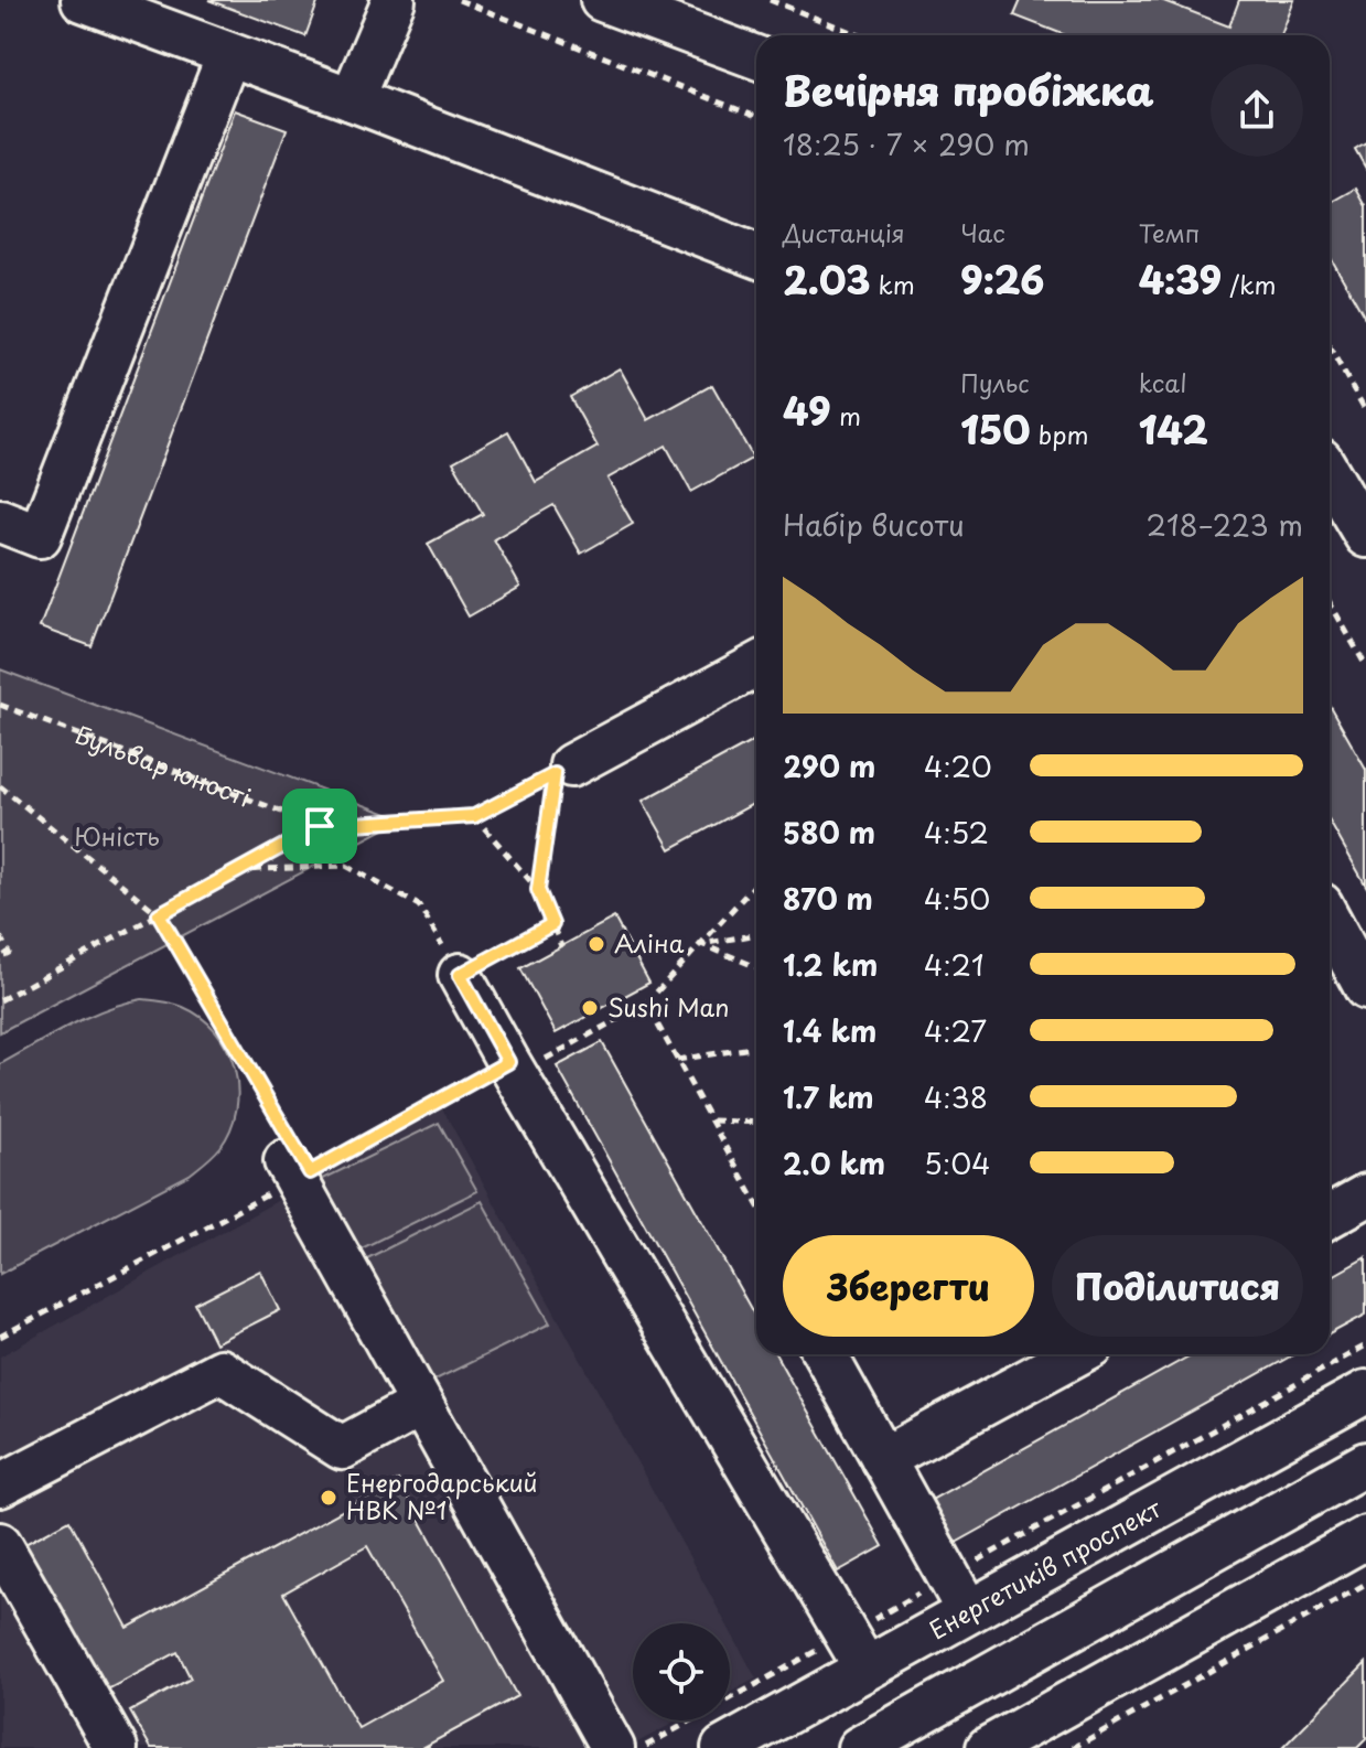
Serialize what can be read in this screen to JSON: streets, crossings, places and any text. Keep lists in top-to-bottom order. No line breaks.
{"streets":{"street":["Енергетиків проспект"],"path":["Бульвар юності"]},"parks":["Юність"],"places":["Аліна","Sushi Man","Енергодарський НВК №1"],"page":{"heading":["Вечірня пробіжка","18:25 · 7 × 290 m"],"stats":[["Дистанція","2.03 km"],["Час","9:26"],["Темп","4:39 /km"],["49 m"],["Пульс","150 bpm"],["kcal","142"]],"chart":["Набір висоти","218–223 m"],"list":[{"name":"290 m","note":"4:20"},{"name":"580 m","note":"4:52"},{"name":"870 m","note":"4:50"},{"name":"1.2 km","note":"4:21"},{"name":"1.4 km","note":"4:27"},{"name":"1.7 km","note":"4:38"},{"name":"2.0 km","note":"5:04"}],"buttons":["Зберегти","Поділитися"]}}
